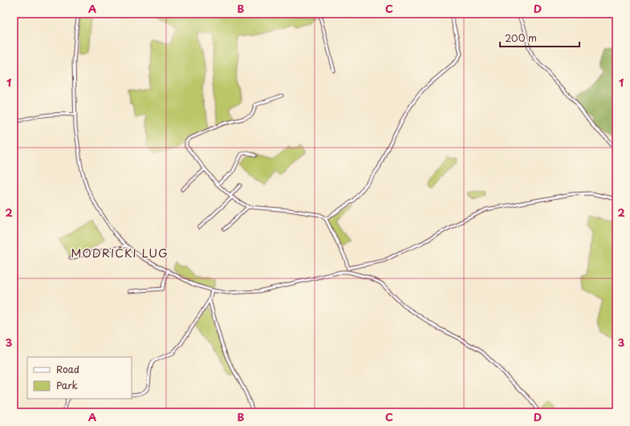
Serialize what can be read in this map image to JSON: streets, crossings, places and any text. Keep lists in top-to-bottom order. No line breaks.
{"districts":["MODRIČKI LUG"],"legend":["Road","Park"],"scale_bar":"200 m","grid":{"columns":["A","B","C","D"],"rows":["1","2","3"]}}
